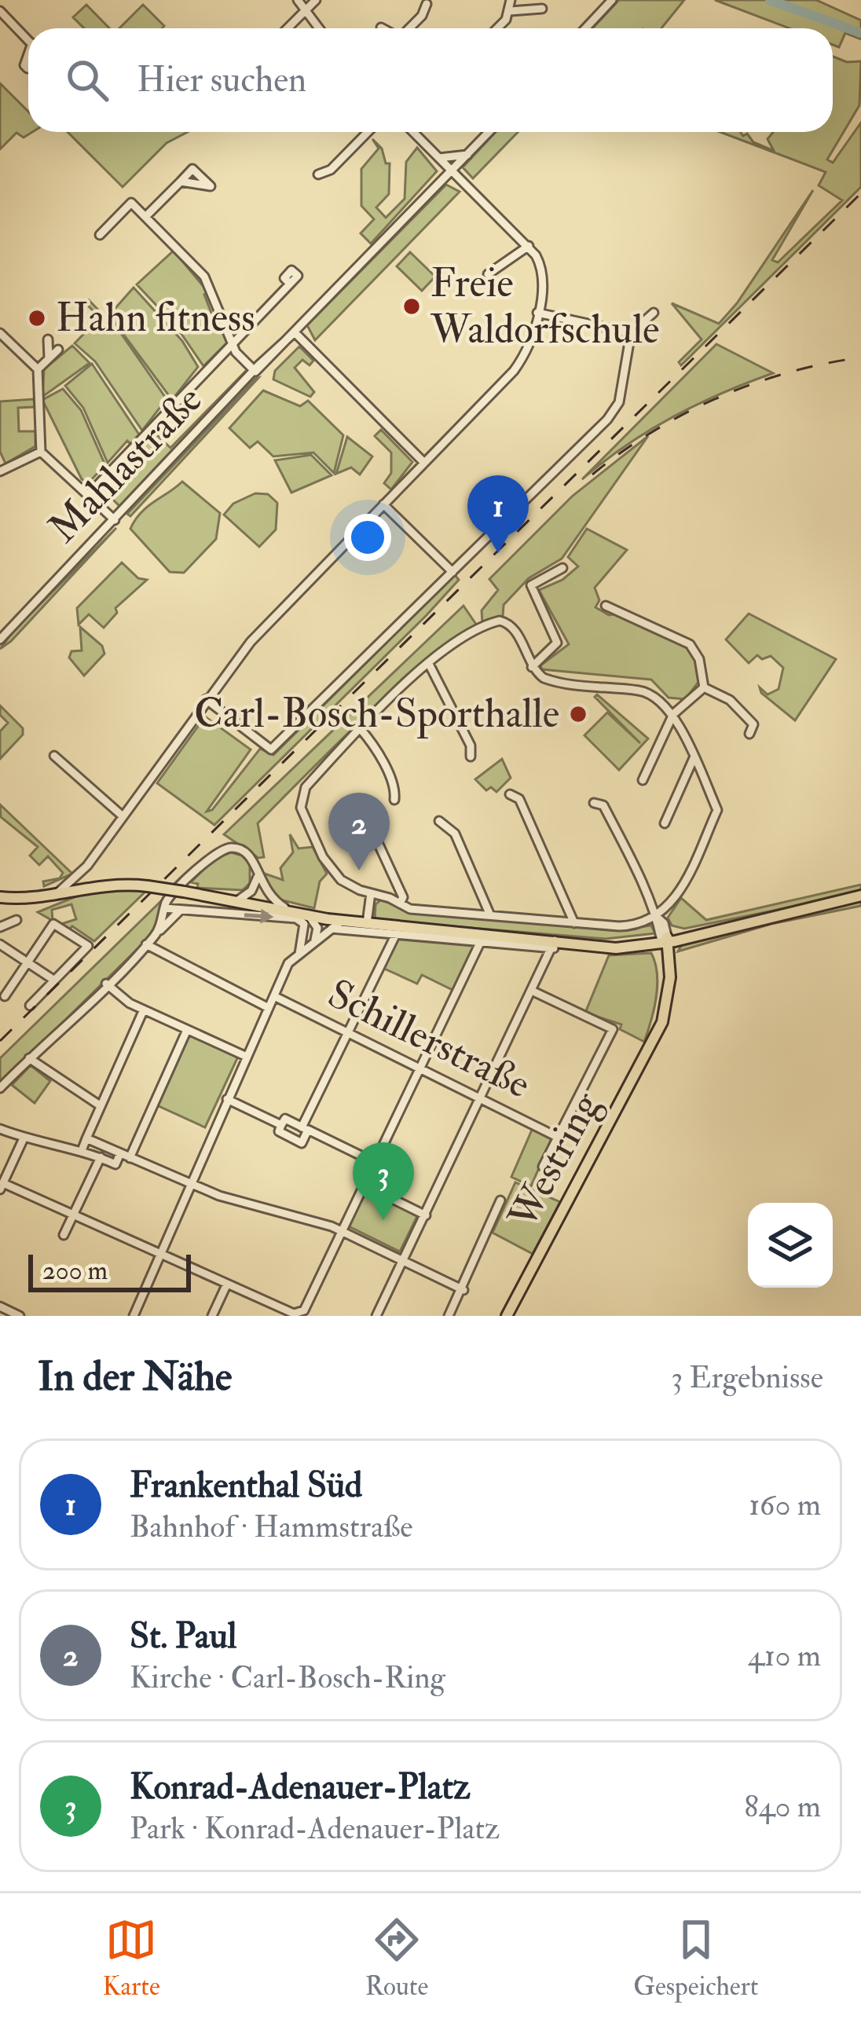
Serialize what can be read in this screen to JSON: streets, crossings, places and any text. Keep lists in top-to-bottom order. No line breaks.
{"streets":{"main road":["Westring"],"street":["Mahlastraße","Schillerstraße"]},"places":["Freie Waldorfschule","Hahn fitness","Carl-Bosch-Sporthalle"],"scale_bar":"200 m","page":{"search":"Hier suchen","pins":["1","2","3"],"scale":"200 m","heading":["In der Nähe","3 Ergebnisse"],"list":[{"mark":"1","name":"Frankenthal Süd","note":"Bahnhof · Hammstraße","value":"160 m"},{"mark":"2","name":"St. Paul","note":"Kirche · Carl-Bosch-Ring","value":"410 m"},{"mark":"3","name":"Konrad-Adenauer-Platz","note":"Park · Konrad-Adenauer-Platz","value":"840 m"}],"nav":["Karte","Route","Gespeichert"]}}
